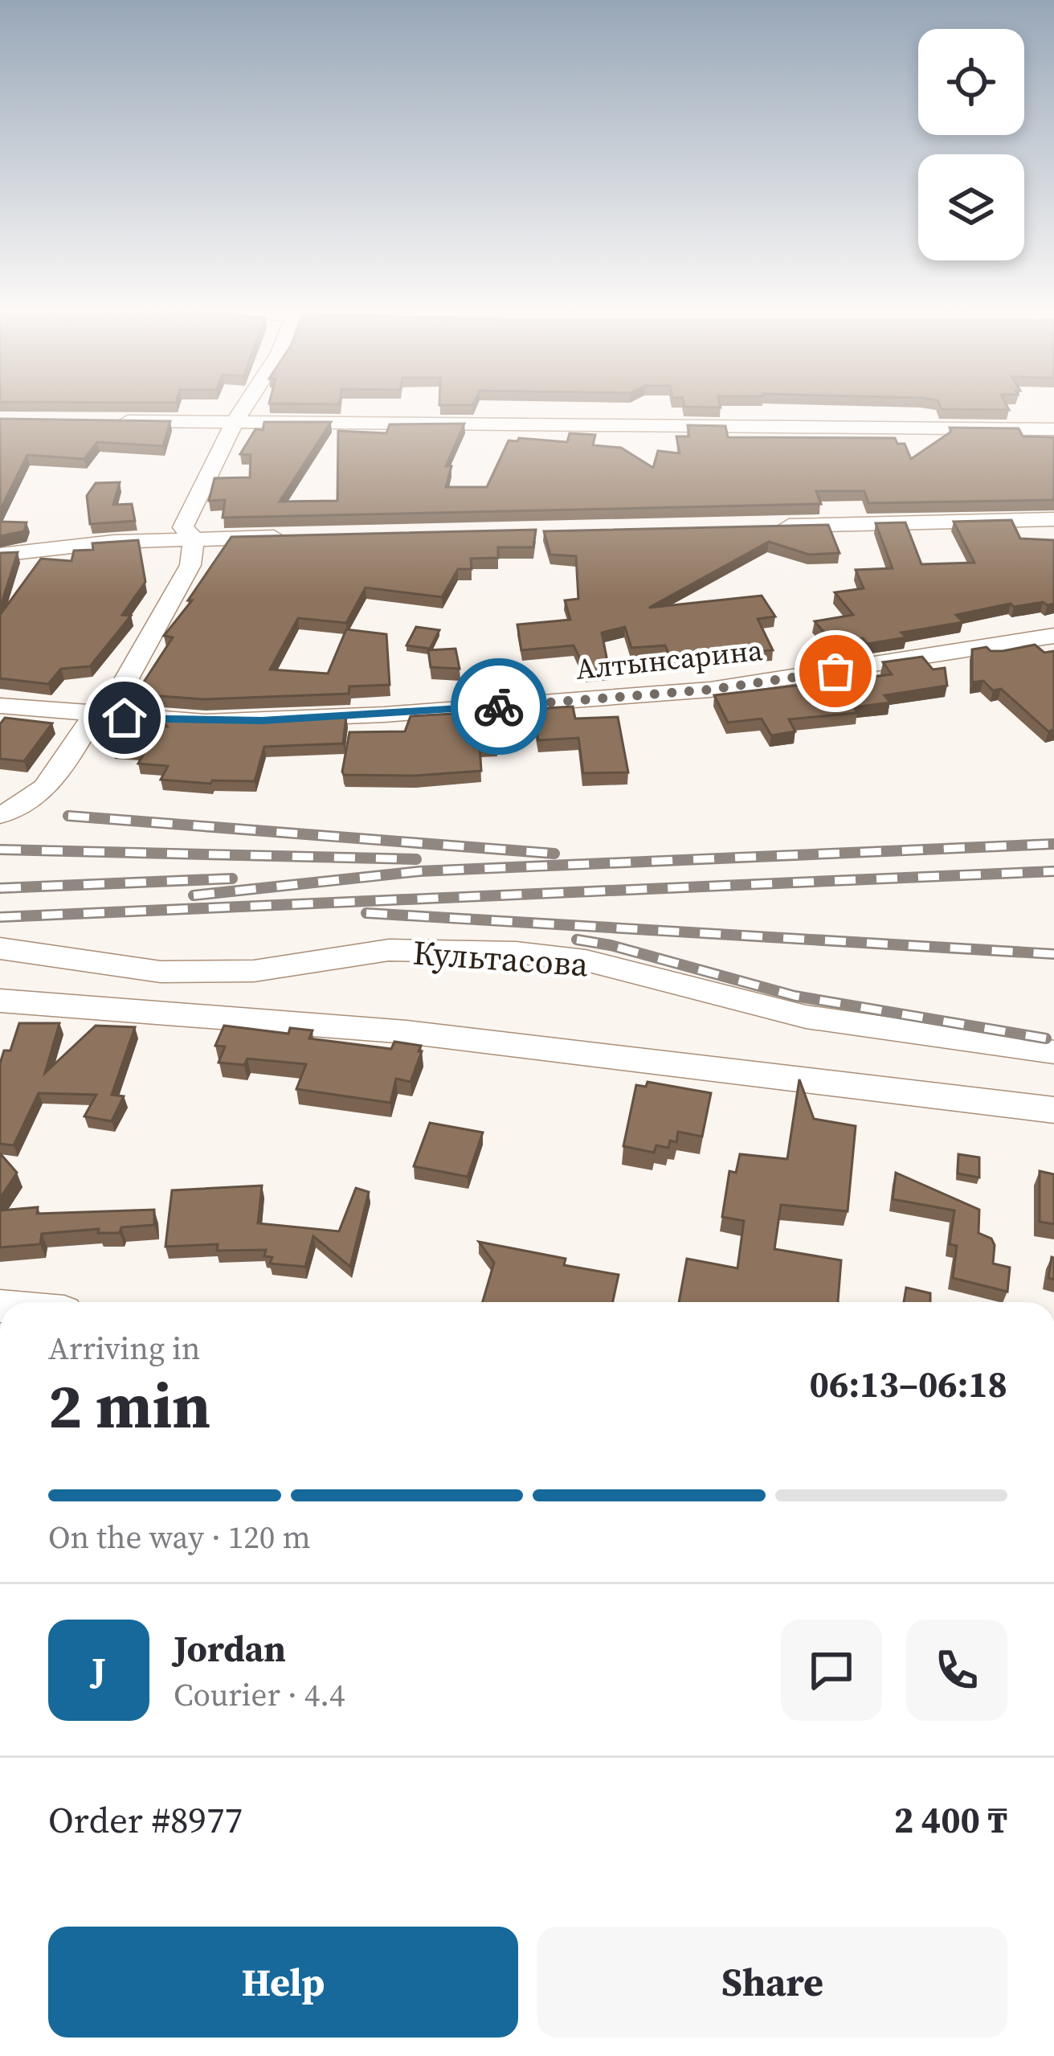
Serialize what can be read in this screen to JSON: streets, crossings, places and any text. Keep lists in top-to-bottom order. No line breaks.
{"streets":{"street":["Алтынсарина","Культасова"]},"page":{"heading":["2 min","Arriving in","06:13–06:18"],"panel":["Jordan","Courier · 4.4","Order #8977","2 400 ₸"],"bar":"On the way · 120 m","round":"J","buttons":["Help","Share"]}}
